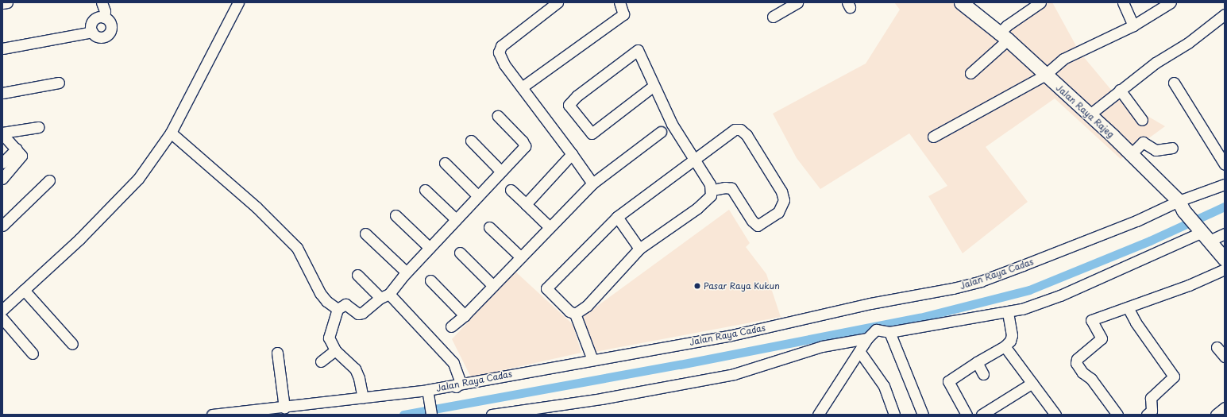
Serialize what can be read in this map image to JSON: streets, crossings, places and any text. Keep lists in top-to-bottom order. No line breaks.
{"streets":{"main road":["Jalan Raya Rajeg"],"street":["Jalan Raya Cadas"]},"crossings":[["Jalan Raya Rajeg","Jalan Raya Cadas"]],"places":["Pasar Raya Kukun"]}
